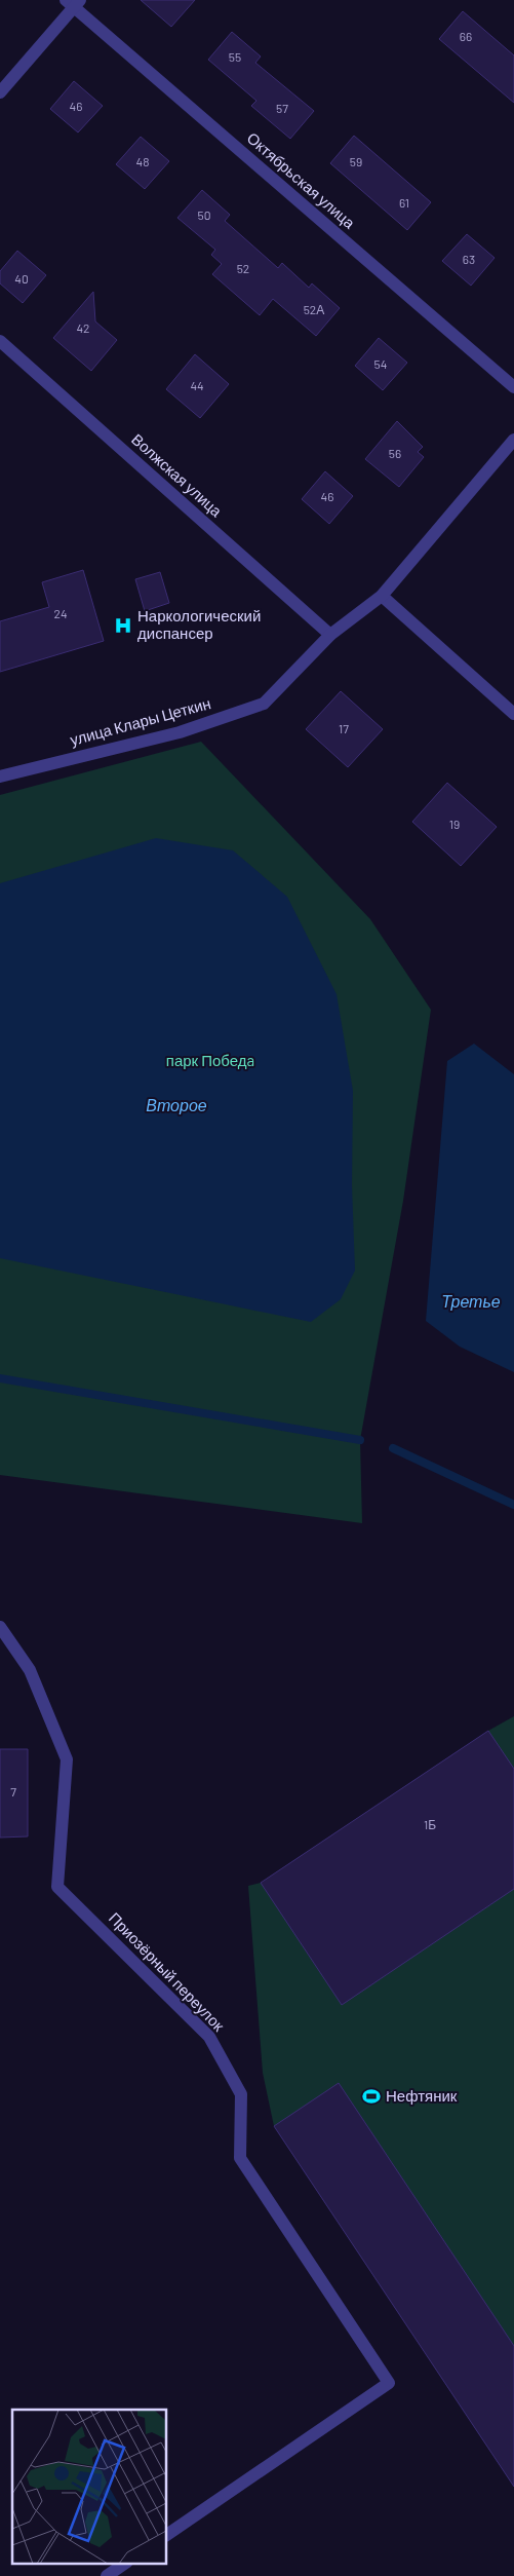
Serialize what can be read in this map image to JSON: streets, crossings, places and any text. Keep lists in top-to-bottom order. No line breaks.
{"streets":{"street":["Октябрьская улица","Волжская улица","улица Клары Цеткин","Приозёрный переулок"]},"crossings":[["Волжская улица","улица Клары Цеткин"]],"water":["Второе","Третье"],"parks":["парк Победa"],"places":{"hospital":["Наркологический диспансер"],"sports":["Нефтяник"]},"house_numbers":["66","55","46","57","48","59","61","50","63","52","40","52А","42","54","44","56","46","24","17","19","7","1Б"]}
